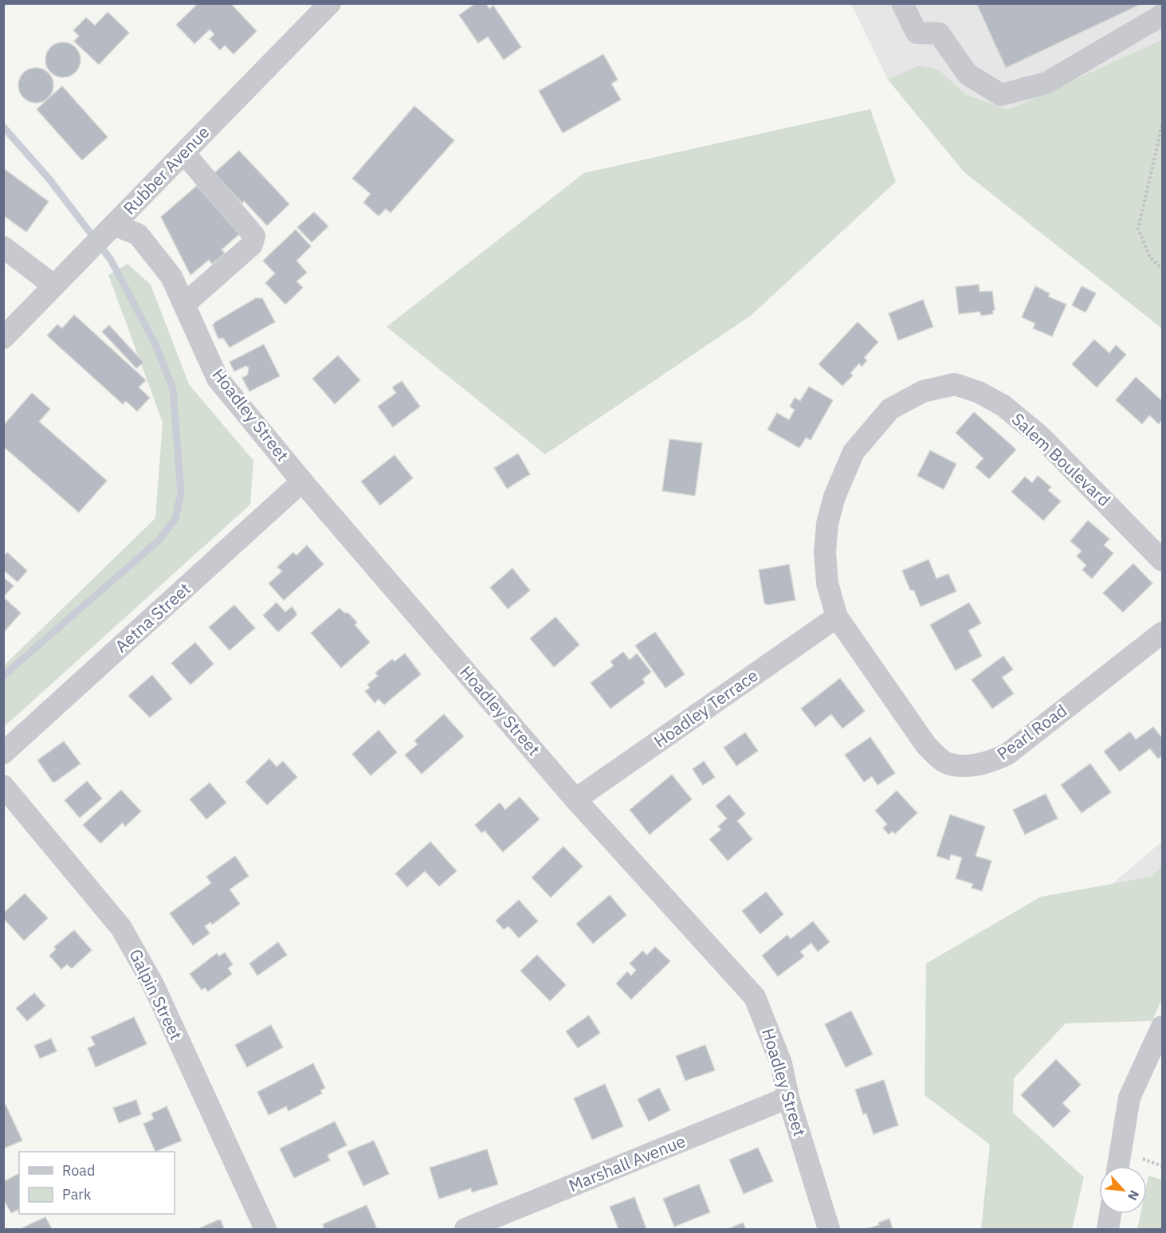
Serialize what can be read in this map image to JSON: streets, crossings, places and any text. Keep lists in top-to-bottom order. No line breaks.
{"streets":{"street":["Rubber Avenue","Hoadley Street","Salem Boulevard","Aetna Street","Hoadley Terrace","Pearl Road","Galpin Street","Marshall Avenue"]},"crossings":[["Rubber Avenue","Hoadley Street"],["Hoadley Street","Aetna Street"],["Hoadley Street","Hoadley Terrace"],["Hoadley Street","Marshall Avenue"],["Salem Boulevard","Hoadley Terrace"],["Salem Boulevard","Pearl Road"],["Hoadley Terrace","Pearl Road"]],"legend":["Road","Park"],"north":"bottom right"}
